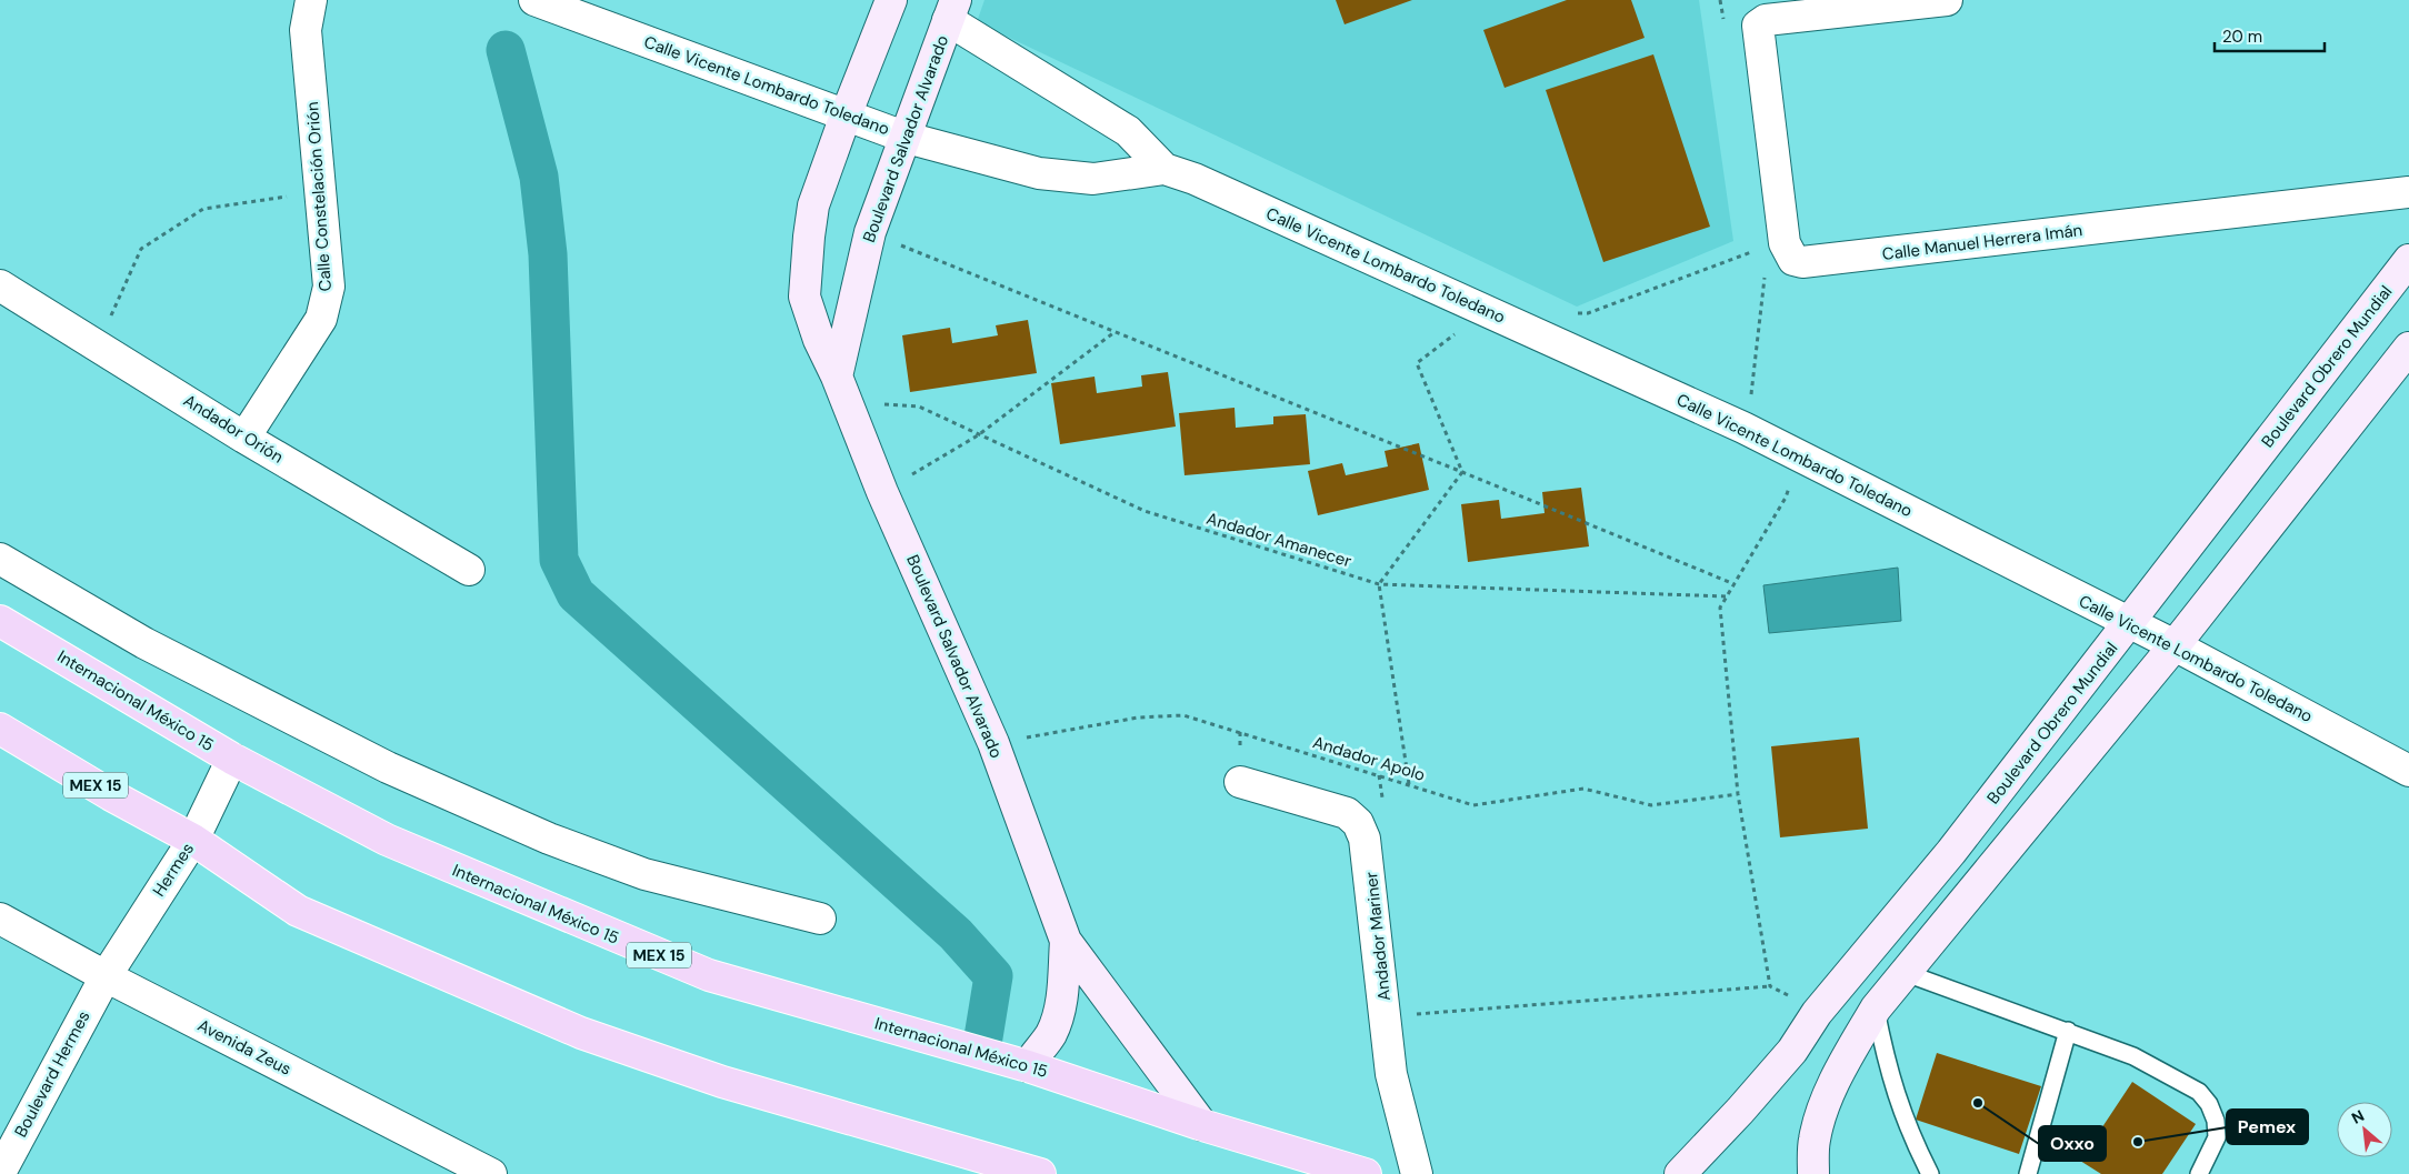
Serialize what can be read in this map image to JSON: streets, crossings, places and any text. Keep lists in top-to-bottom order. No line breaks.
{"streets":{"main road":["Internacional México 15","MEX 15"],"street":["Calle Vicente Lombardo Toledano","Boulevard Salvador Alvarado","Calle Constelación Orión","Calle Manuel Herrera Imán","Boulevard Obrero Mundial","Andador Orión","Hermes","Andador Mariner","Avenida Zeus","Boulevard Hermes"],"path":["Andador Amanecer","Andador Apolo"]},"crossings":[["Calle Vicente Lombardo Toledano","Boulevard Salvador Alvarado"],["Calle Vicente Lombardo Toledano","Boulevard Obrero Mundial"],["Boulevard Salvador Alvarado","Andador Amanecer"],["Boulevard Salvador Alvarado","Internacional México 15"],["Boulevard Salvador Alvarado","Andador Apolo"],["Calle Constelación Orión","Andador Orión"],["Internacional México 15","Hermes"],["MEX 15","Hermes"],["Hermes","Avenida Zeus"],["Hermes","Boulevard Hermes"],["Avenida Zeus","Boulevard Hermes"]],"places":["Oxxo","Pemex"],"scale_bar":"20 m","north":"top left"}
